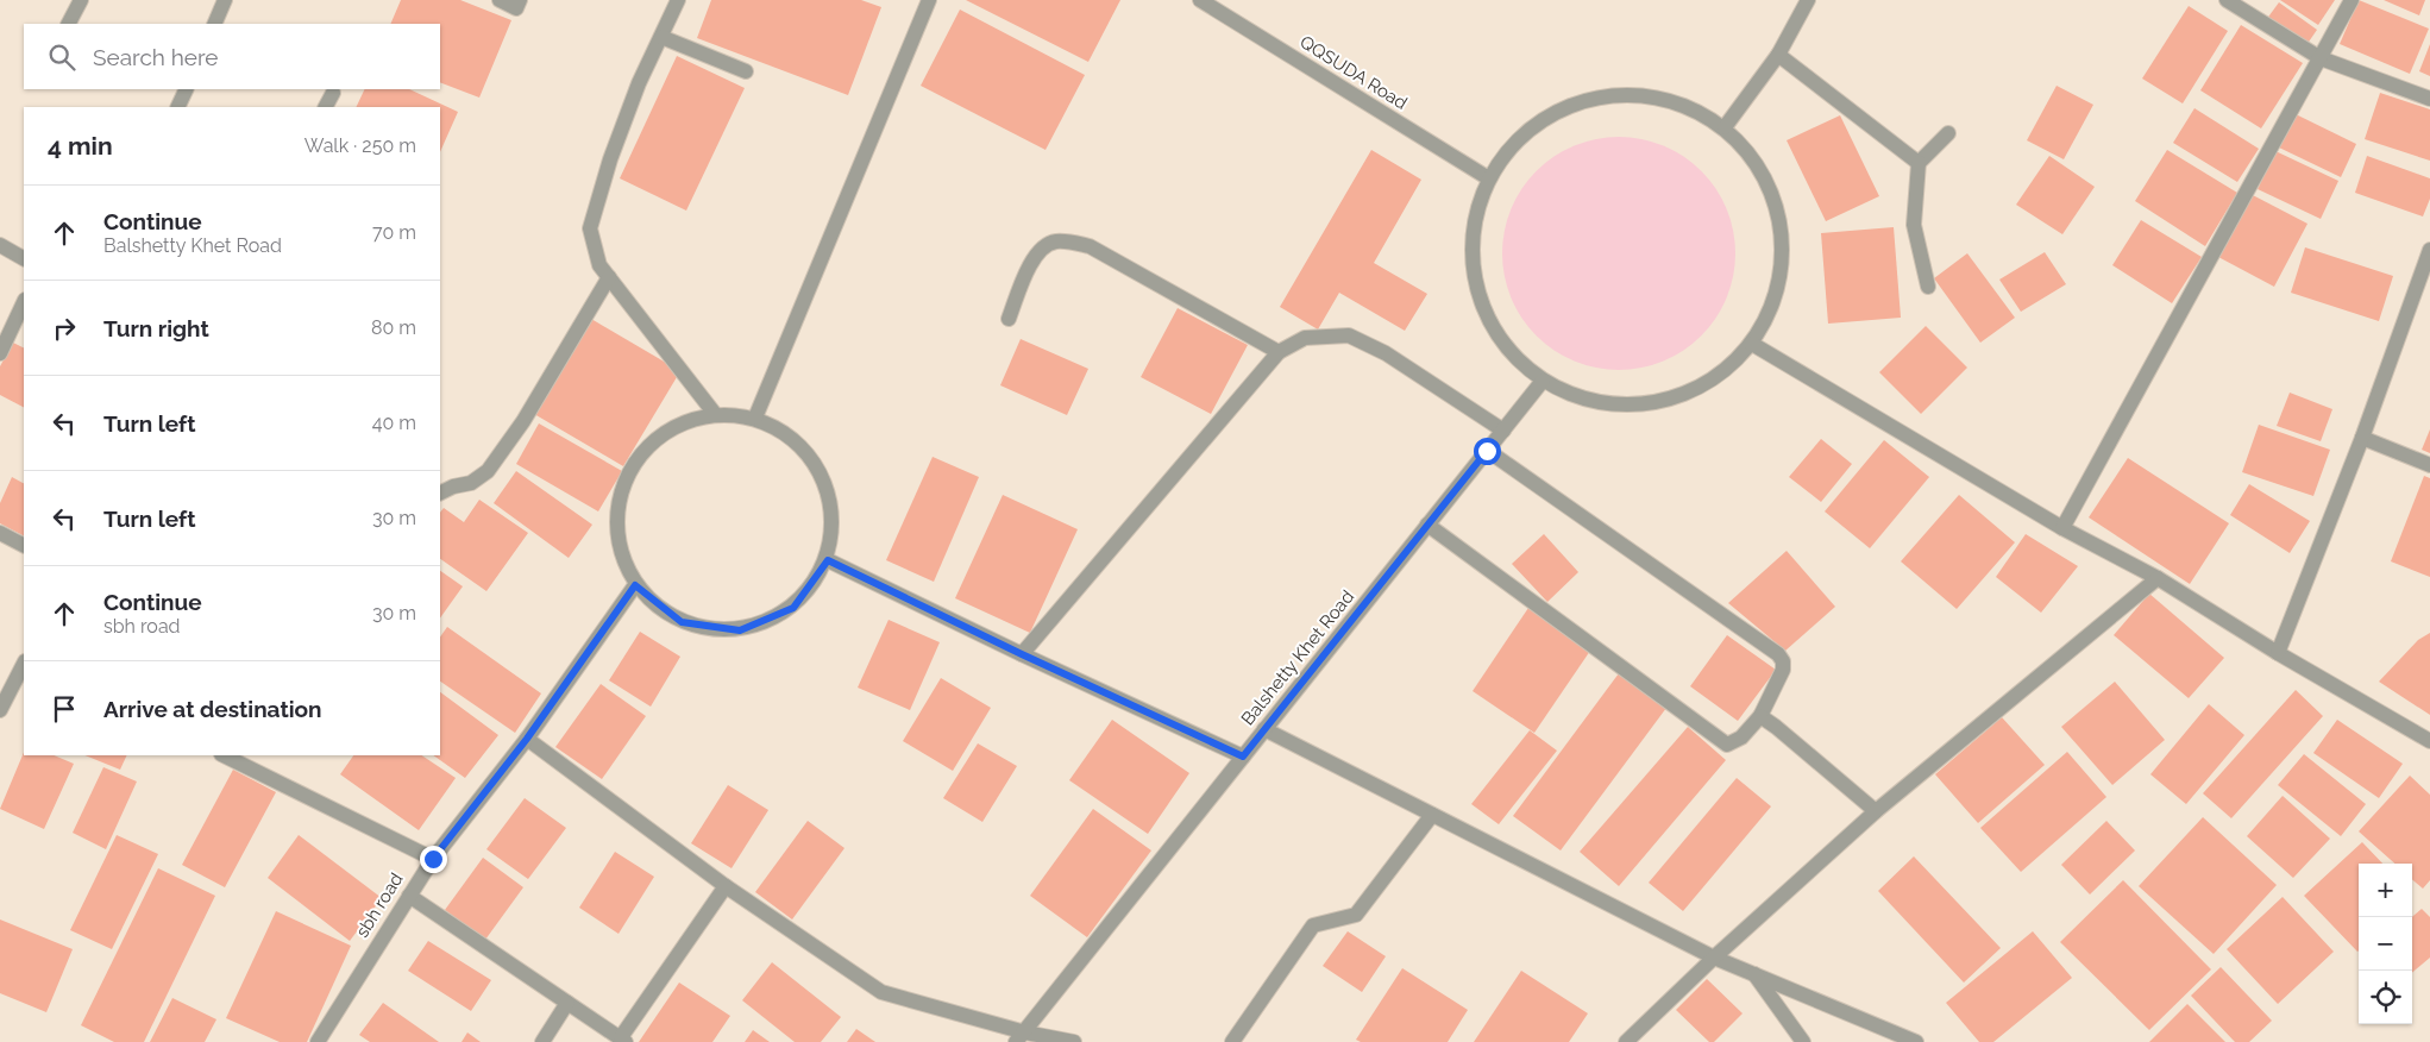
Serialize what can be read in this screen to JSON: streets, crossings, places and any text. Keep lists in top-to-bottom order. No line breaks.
{"streets":{"street":["QQSUDA Road","Balshetty Khet Road","sbh road"]},"page":{"search":"Search here","heading":["4 min","Walk · 250 m"],"list":[["Continue","Balshetty Khet Road","70 m"],["Turn right","80 m"],["Turn left","40 m"],["Turn left","30 m"],["Continue","sbh road","30 m"],"Arrive at destination"],"map_buttons":["+","−"]}}
